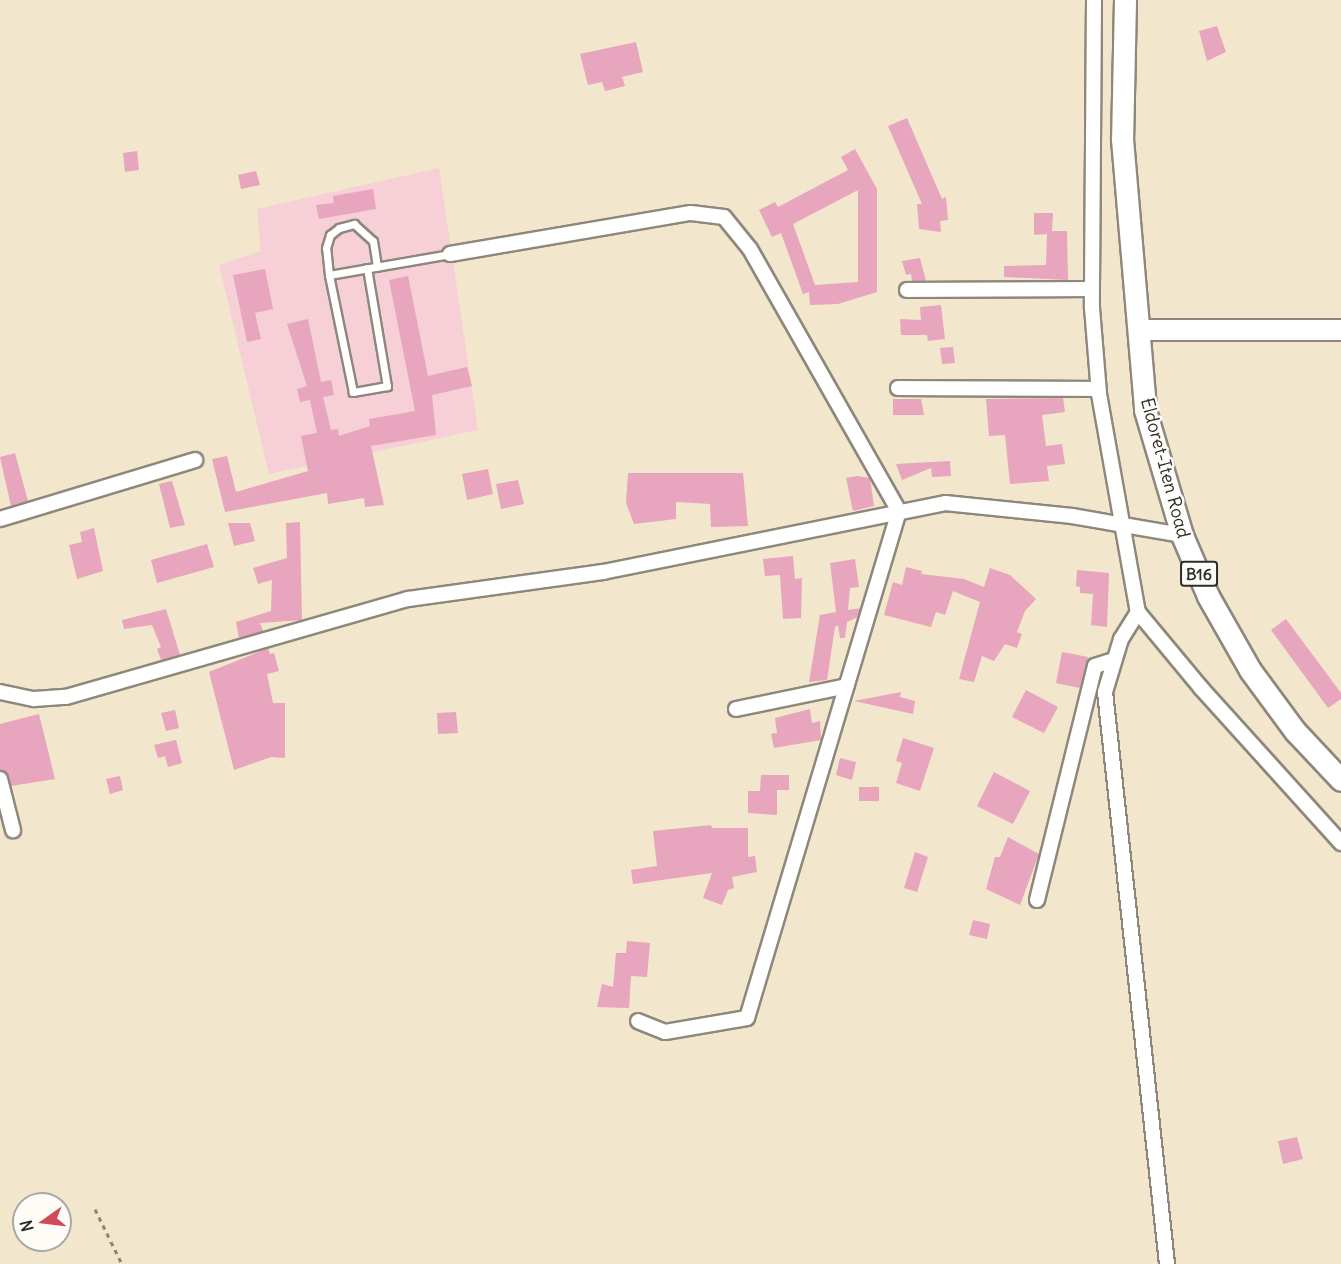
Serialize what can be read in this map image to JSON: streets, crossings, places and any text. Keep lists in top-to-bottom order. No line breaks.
{"streets":{"main road":["Eldoret-Iten Road","B16"]},"north":"left"}
